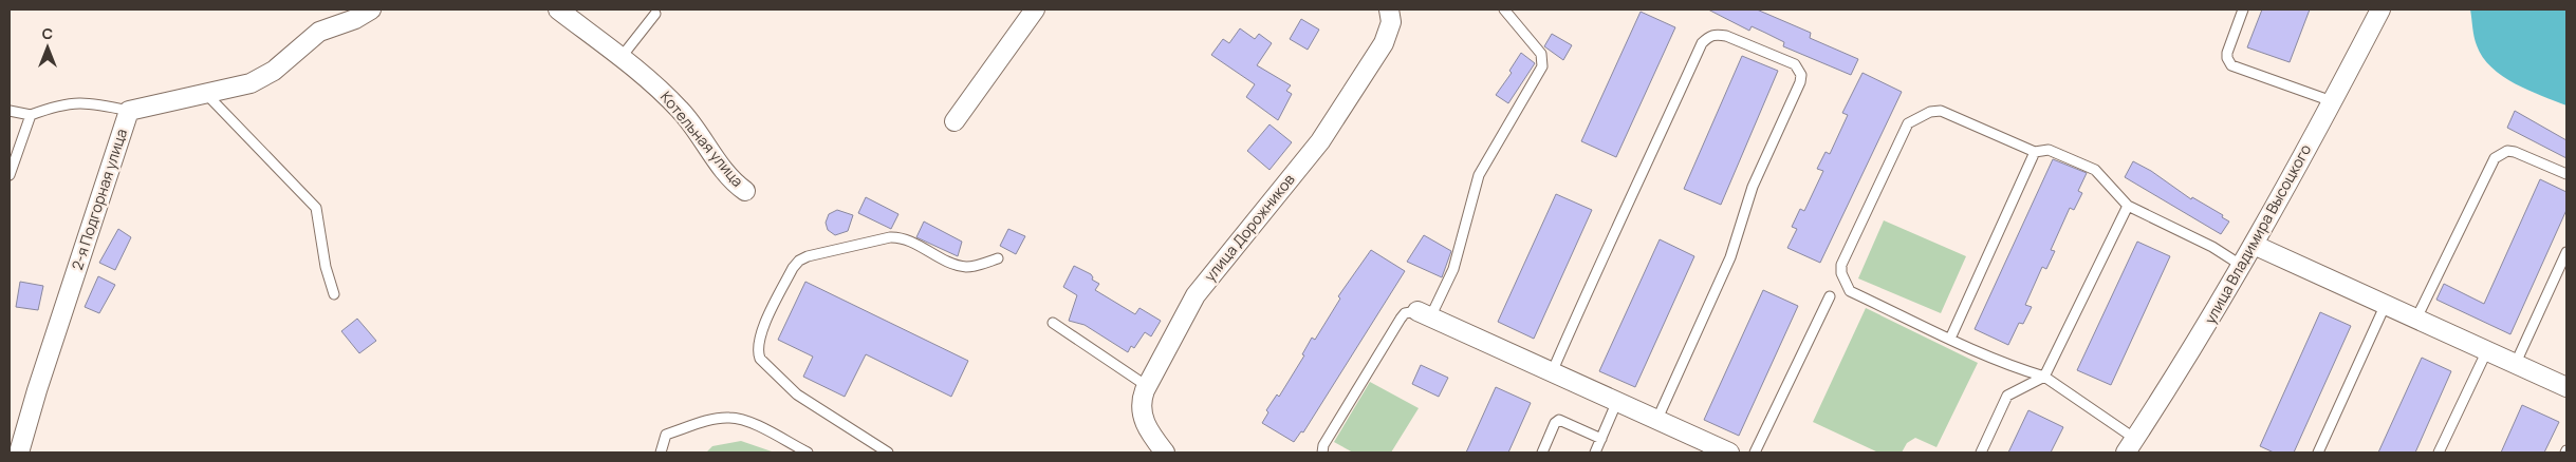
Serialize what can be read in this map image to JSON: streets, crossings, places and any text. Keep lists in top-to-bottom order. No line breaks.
{"streets":{"street":["Котельная улица","2-я Подгорная улица","улица Дорожников","улица Владимира Высоцкого"]},"north":"top"}
